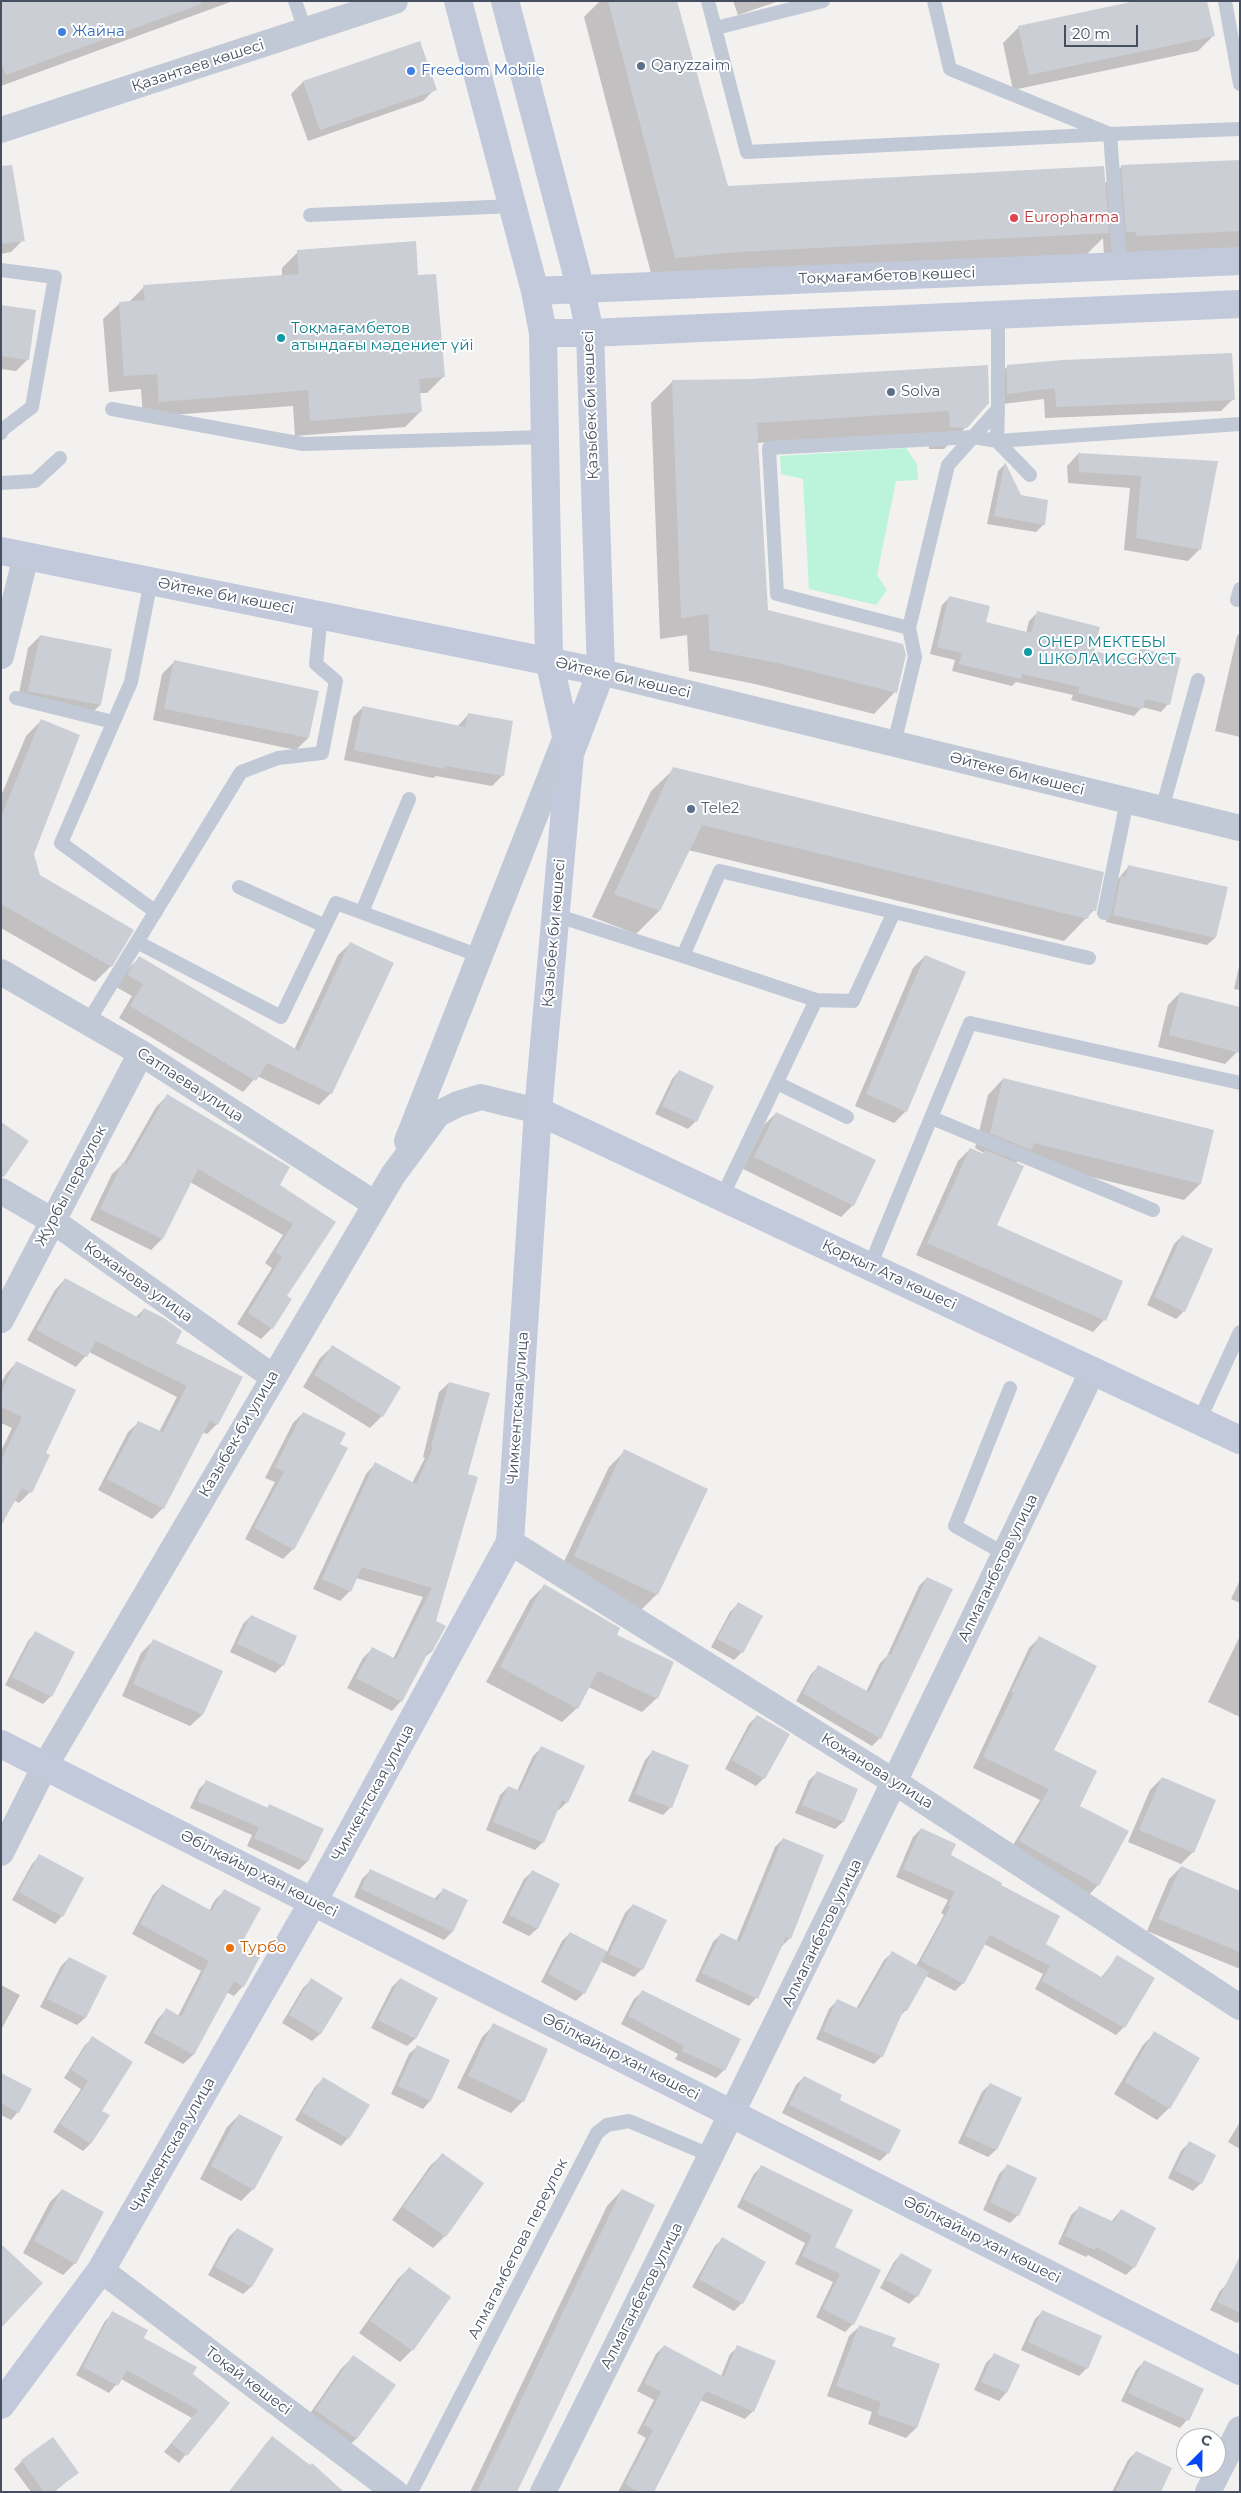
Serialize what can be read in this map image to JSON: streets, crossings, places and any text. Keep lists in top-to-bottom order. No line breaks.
{"streets":{"street":["Қазантаев көшесі","Тоқмағамбетов көшесі","Қазыбек би көшесі","Әйтеке би көшесі","Сатпаева улица","Журбы переулок","Қорқыт Ата көшесі","Кожанова улица","Чимкентская улица","Казыбек-би улица","Алмаганбетов улица","Әбілқайыр хан көшесі","Тоқай көшесі"],"lane":["Алмагамбетова переулок"]},"crossings":[["Тоқмағамбетов көшесі","Қазыбек би көшесі"],["Қазыбек би көшесі","Әйтеке би көшесі"],["Қазыбек би көшесі","Қорқыт Ата көшесі"],["Қазыбек би көшесі","Чимкентская улица"],["Қазыбек би көшесі","Казыбек-би улица"],["Сатпаева улица","Журбы переулок"],["Сатпаева улица","Казыбек-би улица"],["Журбы переулок","Кожанова улица"],["Қорқыт Ата көшесі","Чимкентская улица"],["Қорқыт Ата көшесі","Казыбек-би улица"],["Қорқыт Ата көшесі","Алмаганбетов улица"],["Кожанова улица","Чимкентская улица"],["Кожанова улица","Казыбек-би улица"],["Кожанова улица","Алмаганбетов улица"],["Чимкентская улица","Казыбек-би улица"],["Чимкентская улица","Әбілқайыр хан көшесі"],["Чимкентская улица","Тоқай көшесі"],["Казыбек-би улица","Әбілқайыр хан көшесі"],["Алмаганбетов улица","Әбілқайыр хан көшесі"],["Алмаганбетов улица","Алмагамбетова переулок"]],"places":["Жайна","Qaryzzaim","Freedom Mobile","Europharma","Тоқмағамбетов атындағы мәдениет үйі","Solva","ОНЕР МЕКТЕБЫ ШКОЛА ИССКУСТ","Tele2","Турбо"],"scale_bar":"20 m","north":"top right"}
